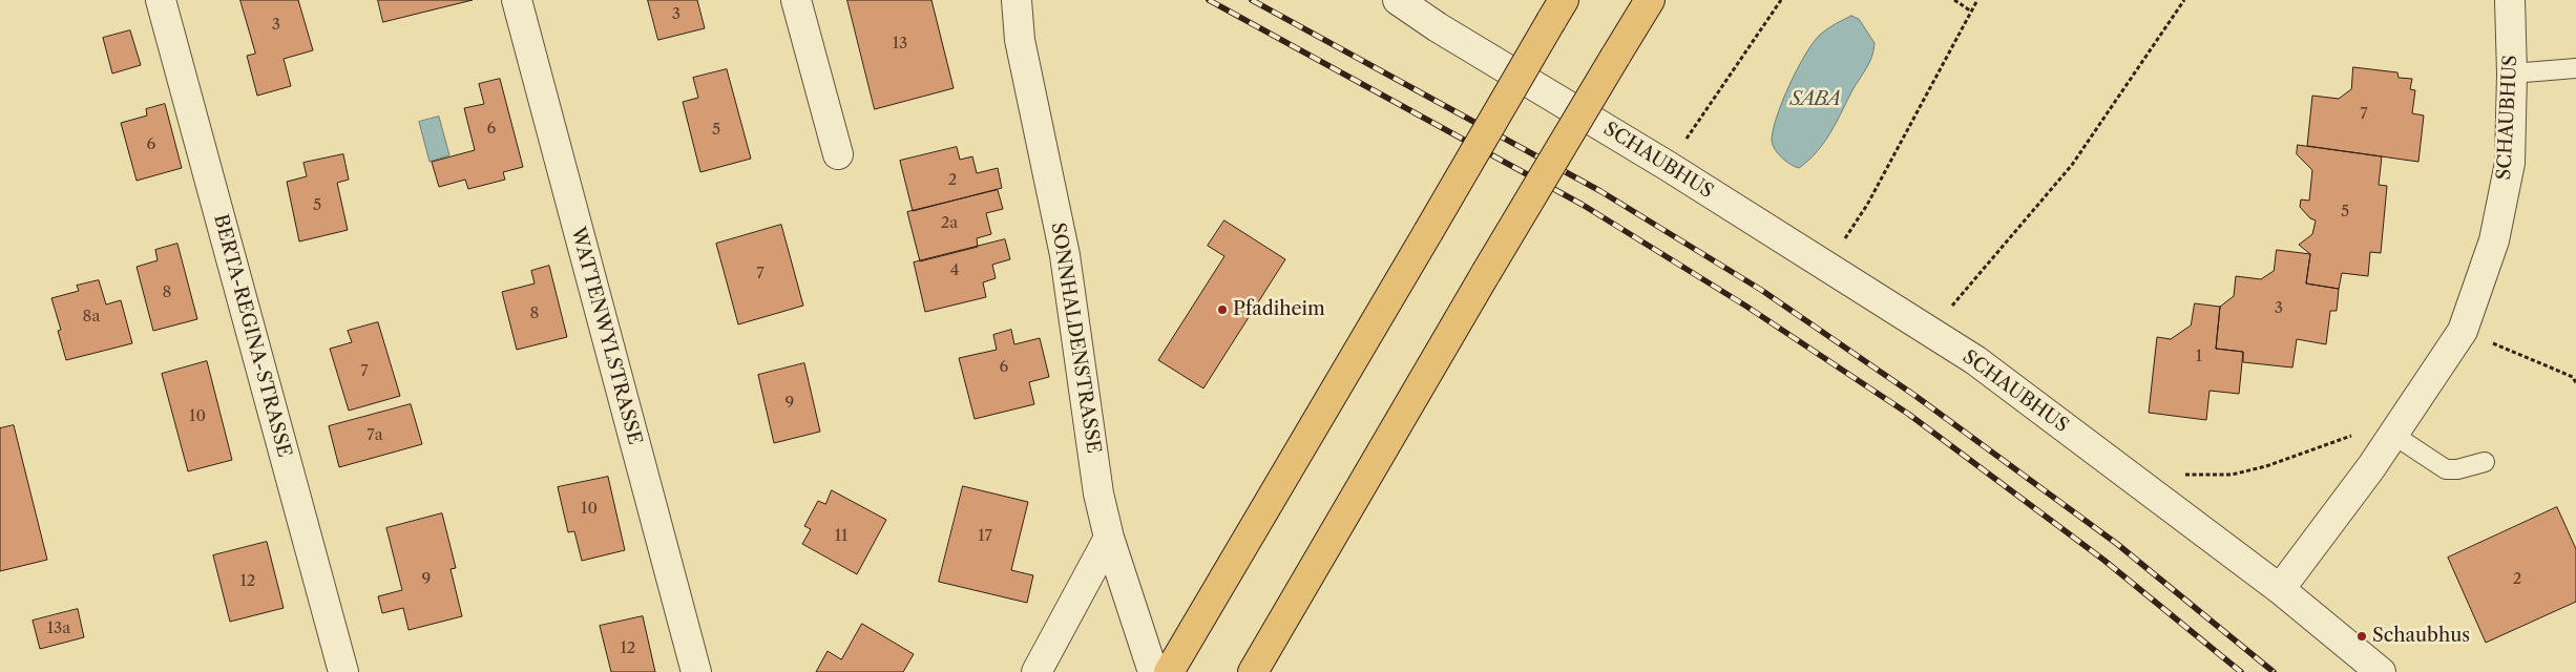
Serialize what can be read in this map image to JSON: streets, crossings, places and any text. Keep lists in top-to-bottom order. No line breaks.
{"streets":{"street":["SCHAUBHUS","BERTA-REGINA-STRASSE","WATTENWYLSTRASSE","SONNHALDENSTRASSE"]},"water":["SABA"],"places":["Pfadiheim","Schaubhus"],"house_numbers":["3","3","13","7","6","5","6","2","5","5","2a","4","7","8","3","8","8a","1","6","7","9","10","7a","10","11","17","9","2","12","13a","12"]}
